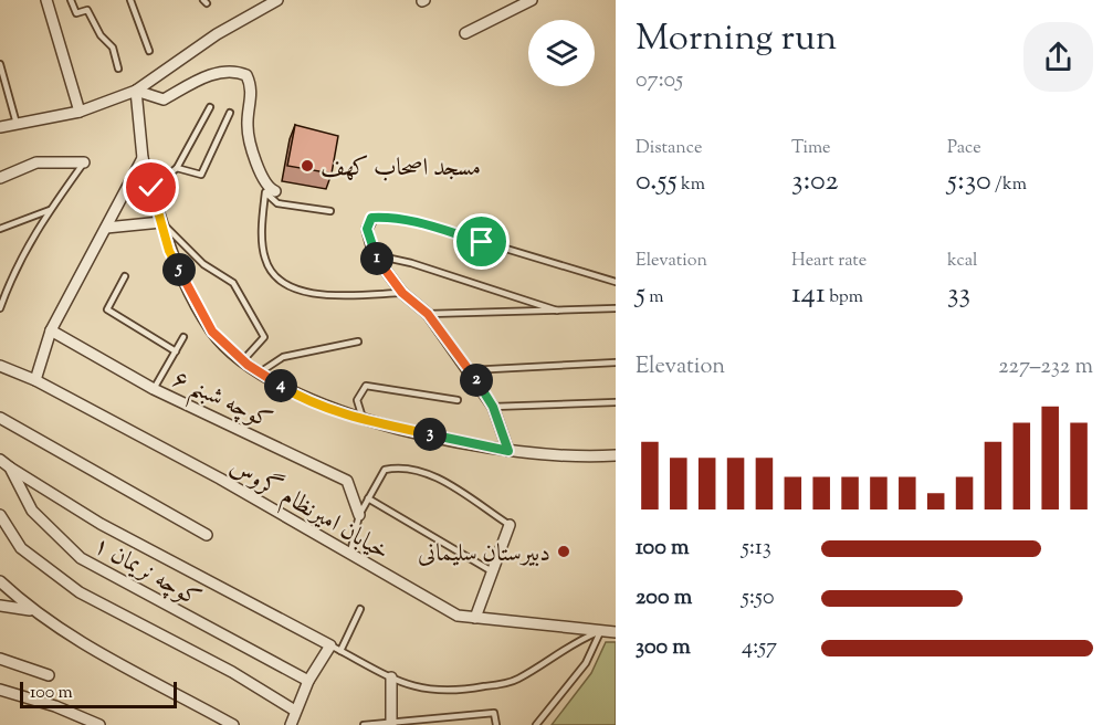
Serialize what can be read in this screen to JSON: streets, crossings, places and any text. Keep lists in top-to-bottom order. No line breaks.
{"streets":{"street":["کوچه شبنم ۶","خیابان امیرنظام گروس","کوچه نریمان ۱"]},"places":["مسجد اصحاب کهف","دبیرستان سلیمانی"],"scale_bar":"100 m","page":{"heading":["Morning run","07:05"],"stats":[["Distance","0.55 km"],["Time","3:02"],["Pace","5:30 /km"],["Elevation","5 m"],["Heart rate","141 bpm"],["kcal","33"]],"pins":["1","5","2","4","3"],"chart":["Elevation","227–232 m"],"list":[{"name":"100 m","note":"5:13"},{"name":"200 m","note":"5:50"},{"name":"300 m","note":"4:57"}],"scale":"100 m"}}
